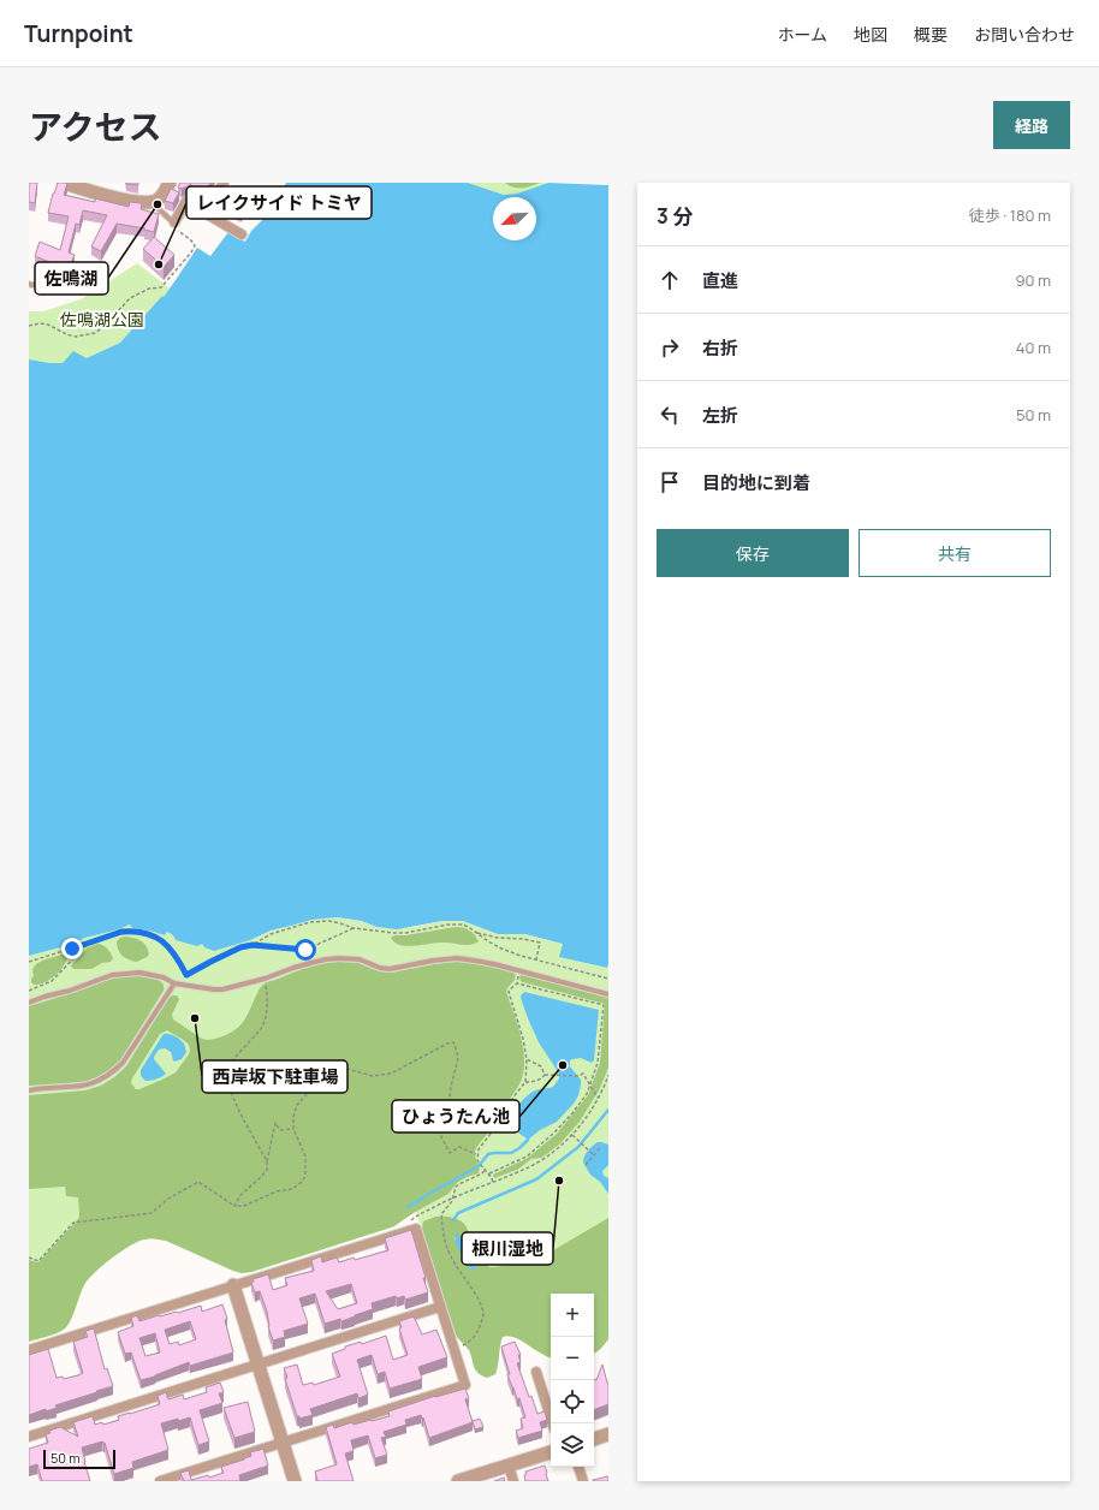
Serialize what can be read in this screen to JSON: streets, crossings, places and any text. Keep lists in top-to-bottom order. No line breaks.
{"parks":["佐鳴湖公園"],"places":["佐鳴湖","レイクサイド トミヤ","西岸坂下駐車場","ひょうたん池","根川湿地"],"scale_bar":"50 m","north":"bottom left","page":{"header":"Turnpoint","nav":["ホーム","地図","概要","お問い合わせ"],"title":"アクセス","buttons":["経路",["保存","共有"]],"heading":["3 分","徒歩 · 180 m"],"list":[["直進","90 m"],["右折","40 m"],["左折","50 m"],"目的地に到着"],"map_buttons":["+","−"],"scale":"50 m"}}
